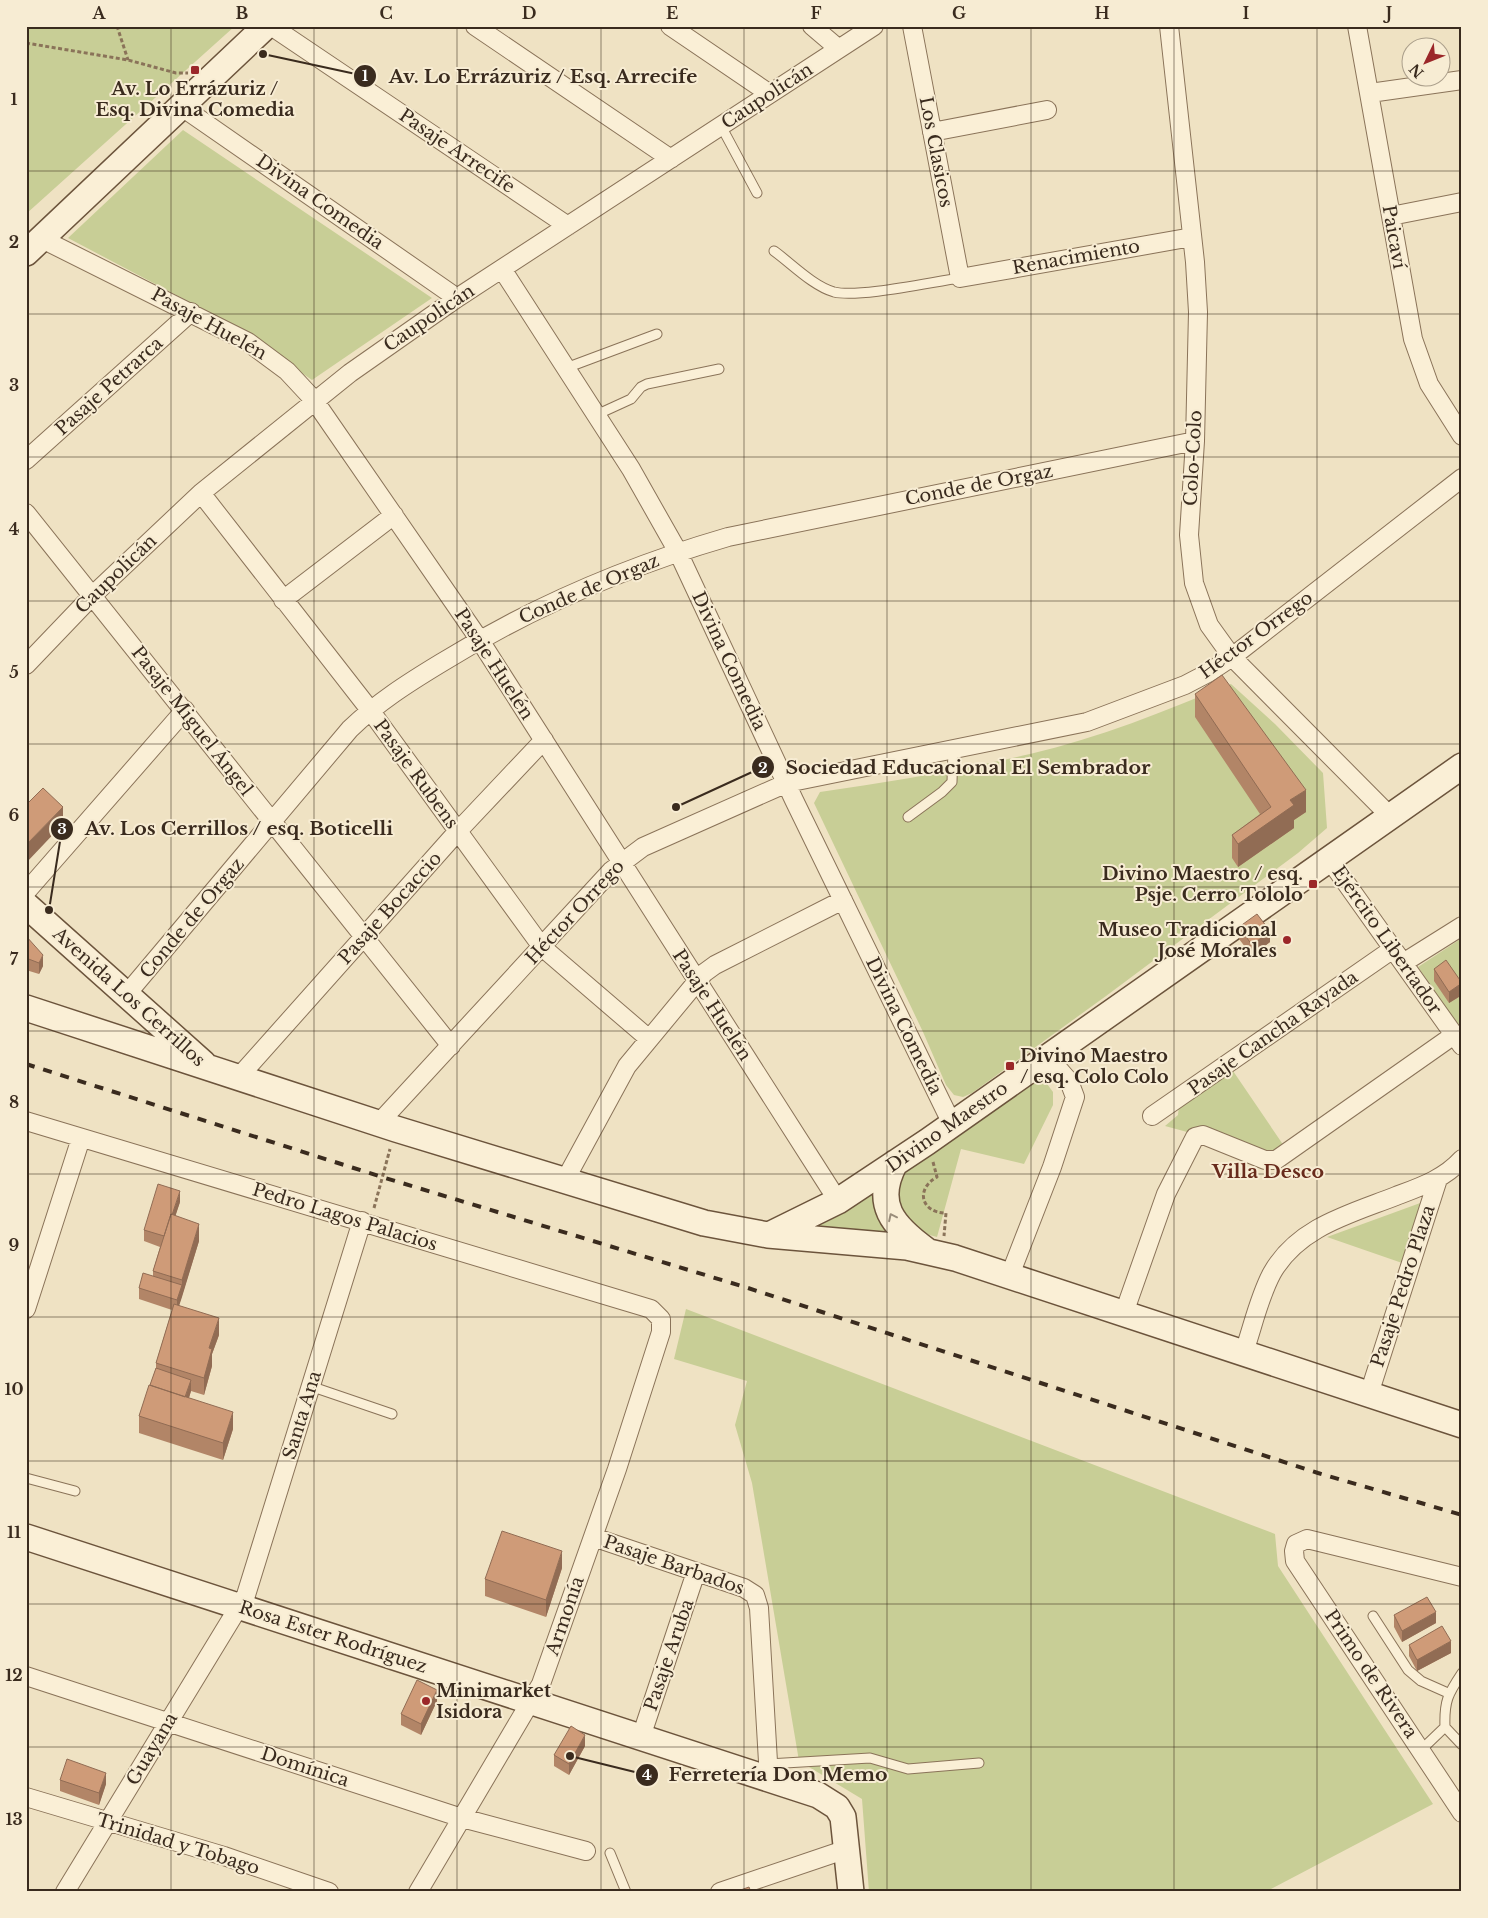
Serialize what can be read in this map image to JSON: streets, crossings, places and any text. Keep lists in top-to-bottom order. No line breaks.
{"streets":{"street":["Caupolicán","Pasaje Arrecife","Los Clasicos","Divina Comedia","Paicaví","Renacimiento","Pasaje Huelén","Pasaje Petrarca","Colo-Colo","Conde de Orgaz","Héctor Orrego","Pasaje Miguel Ángel","Pasaje Rubens","Pasaje Bocaccio","Ejército Libertador","Avenida Los Cerrillos","Pasaje Cancha Rayada","Divino Maestro","Pedro Lagos Palacios","Pasaje Pedro Plaza","Santa Ana","Pasaje Barbados","Armonía","Rosa Ester Rodríguez","Pasaje Aruba","Primo de Rivera","Guayana","Domínica","Trinidad y Tobago"]},"crossings":[["Caupolicán","Pasaje Arrecife"],["Caupolicán","Divina Comedia"],["Caupolicán","Pasaje Huelén"],["Caupolicán","Pasaje Miguel Ángel"],["Caupolicán","Pasaje Rubens"],["Los Clasicos","Renacimiento"],["Divina Comedia","Conde de Orgaz"],["Divina Comedia","Héctor Orrego"],["Divina Comedia","Divino Maestro"],["Renacimiento","Colo-Colo"],["Pasaje Huelén","Pasaje Petrarca"],["Pasaje Huelén","Conde de Orgaz"],["Pasaje Huelén","Héctor Orrego"],["Pasaje Huelén","Pasaje Bocaccio"],["Pasaje Huelén","Divino Maestro"],["Colo-Colo","Conde de Orgaz"],["Colo-Colo","Héctor Orrego"],["Colo-Colo","Divino Maestro"],["Conde de Orgaz","Pasaje Miguel Ángel"],["Conde de Orgaz","Pasaje Rubens"],["Conde de Orgaz","Avenida Los Cerrillos"],["Héctor Orrego","Pasaje Miguel Ángel"],["Héctor Orrego","Pasaje Rubens"],["Pasaje Miguel Ángel","Pasaje Bocaccio"],["Pasaje Rubens","Pasaje Bocaccio"],["Ejército Libertador","Pasaje Cancha Rayada"],["Ejército Libertador","Divino Maestro"],["Pedro Lagos Palacios","Santa Ana"],["Pedro Lagos Palacios","Armonía"],["Santa Ana","Rosa Ester Rodríguez"],["Santa Ana","Guayana"],["Pasaje Barbados","Armonía"],["Pasaje Barbados","Rosa Ester Rodríguez"],["Pasaje Barbados","Pasaje Aruba"],["Armonía","Rosa Ester Rodríguez"],["Armonía","Domínica"],["Rosa Ester Rodríguez","Pasaje Aruba"],["Rosa Ester Rodríguez","Guayana"],["Guayana","Domínica"],["Guayana","Trinidad y Tobago"]],"districts":["Villa Desco"],"places":{"other":["Av. Lo Errázuriz / Esq. Arrecife","Sociedad Educacional El Sembrador","Av. Los Cerrillos / esq. Boticelli","Museo Tradicional José Morales","Minimarket Isidora","Ferretería Don Memo"],"transit":["Av. Lo Errázuriz / Esq. Divina Comedia","Divino Maestro / esq. Psje. Cerro Tololo","Divino Maestro / esq. Colo Colo"]},"north":"bottom left","grid":{"columns":["A","B","C","D","E","F","G","H","I","J"],"rows":["1","2","3","4","5","6","7","8","9","10","11","12","13"]}}
